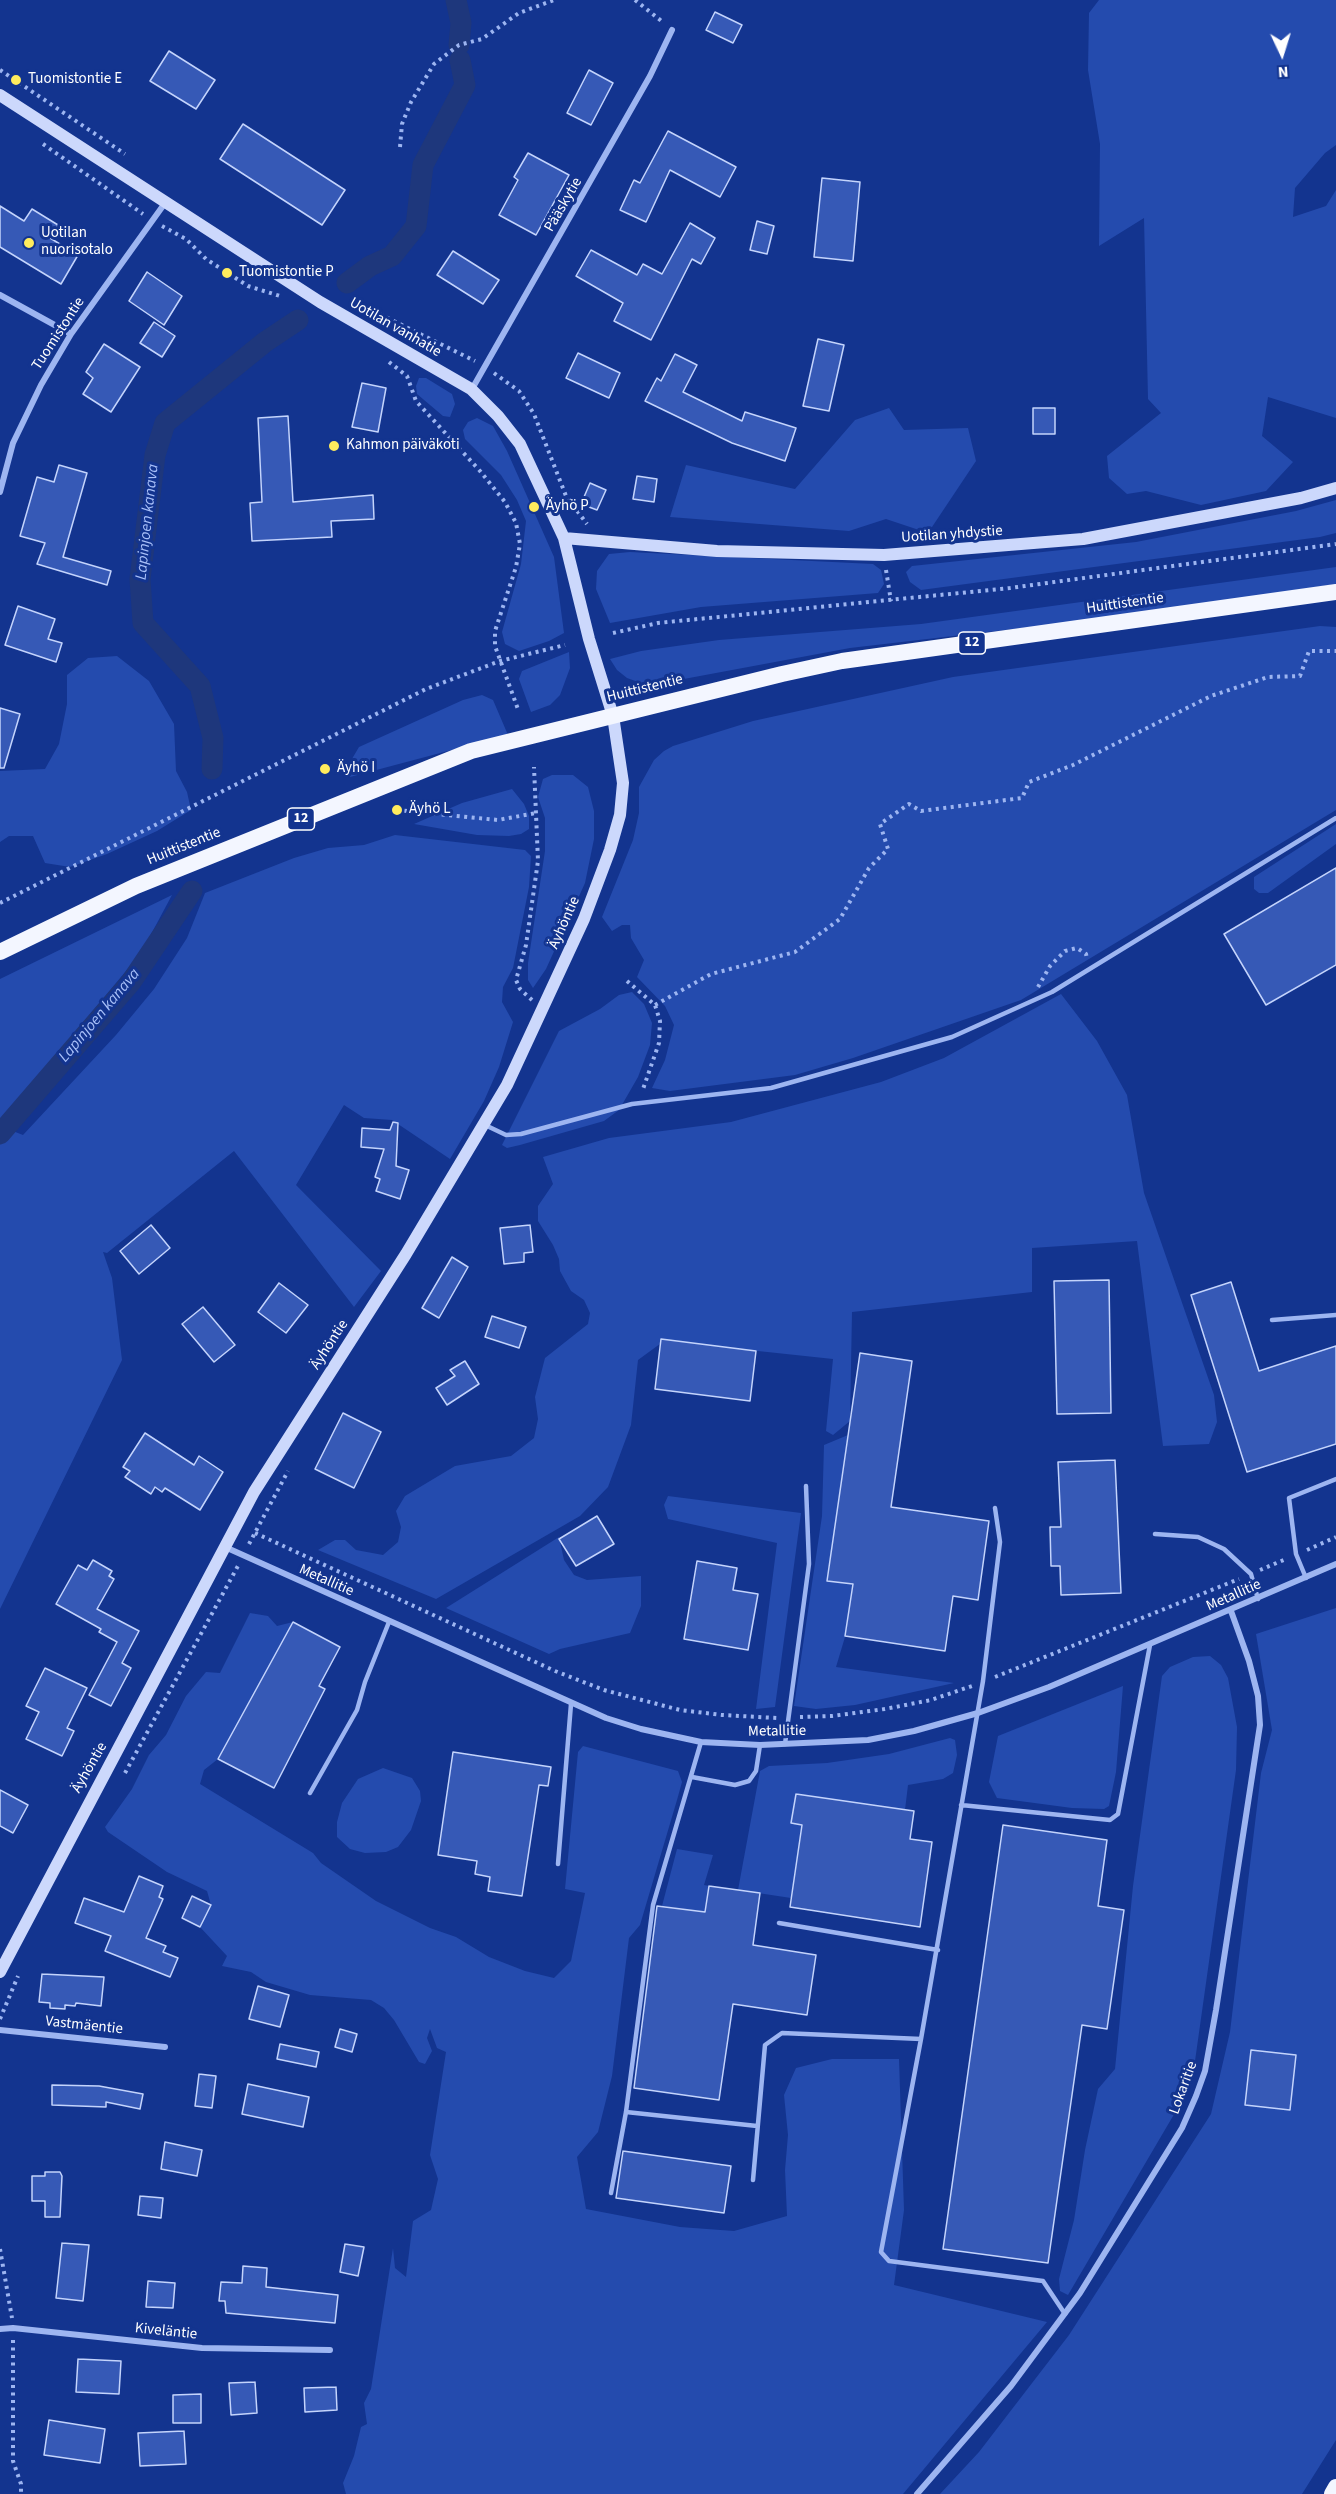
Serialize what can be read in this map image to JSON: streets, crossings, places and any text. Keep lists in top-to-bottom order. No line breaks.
{"streets":{"highway":["Huittistentie","12"],"main road":["Uotilan vanhatie","Uotilan yhdystie","Äyhöntie"],"street":["Pääskytie","Tuomistontie","Metallitie","Vastmäentie","Lokaritie","Kiveläntie"]},"crossings":[["Pääskytie","Uotilan vanhatie"],["Uotilan vanhatie","Tuomistontie"],["Uotilan vanhatie","Uotilan yhdystie"],["Uotilan vanhatie","Huittistentie"],["Uotilan vanhatie","Äyhöntie"],["Huittistentie","Äyhöntie"],["Äyhöntie","Metallitie"],["Metallitie","Lokaritie"]],"water":["Lapinjoen kanava"],"places":["Tuomistontie E","Uotilan nuorisotalo","Tuomistontie P","Kahmon päiväkoti","Äyhö P","Äyhö I","Äyhö L"],"north":"bottom"}
